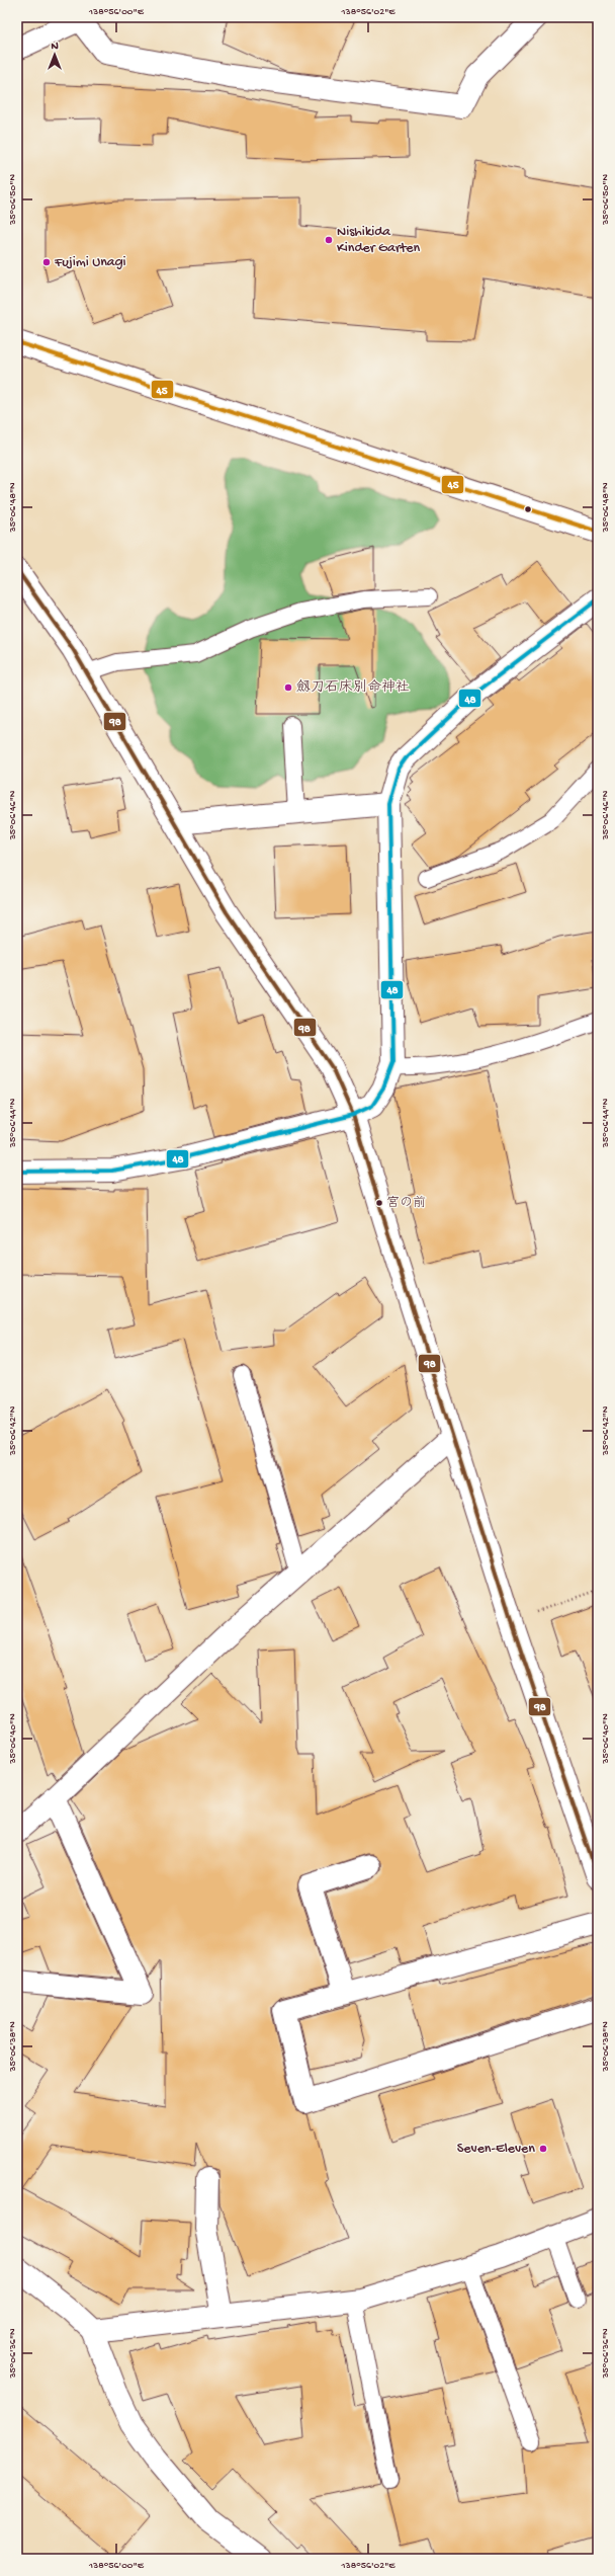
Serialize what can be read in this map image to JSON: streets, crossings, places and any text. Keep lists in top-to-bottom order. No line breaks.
{"places":["Nishikida Kinder Garten","Fujimi Unagi","劔刀石床別命神社","宮の前","Seven-Eleven"],"lines":["transit line 45","transit line 98","transit line 48"],"north":"top","coordinates":["138°56'00\"E","138°56'02\"E","35°06'50\"N","35°06'48\"N","35°06'46\"N","35°06'44\"N","35°06'42\"N","35°06'40\"N","35°06'38\"N","35°06'36\"N"]}
